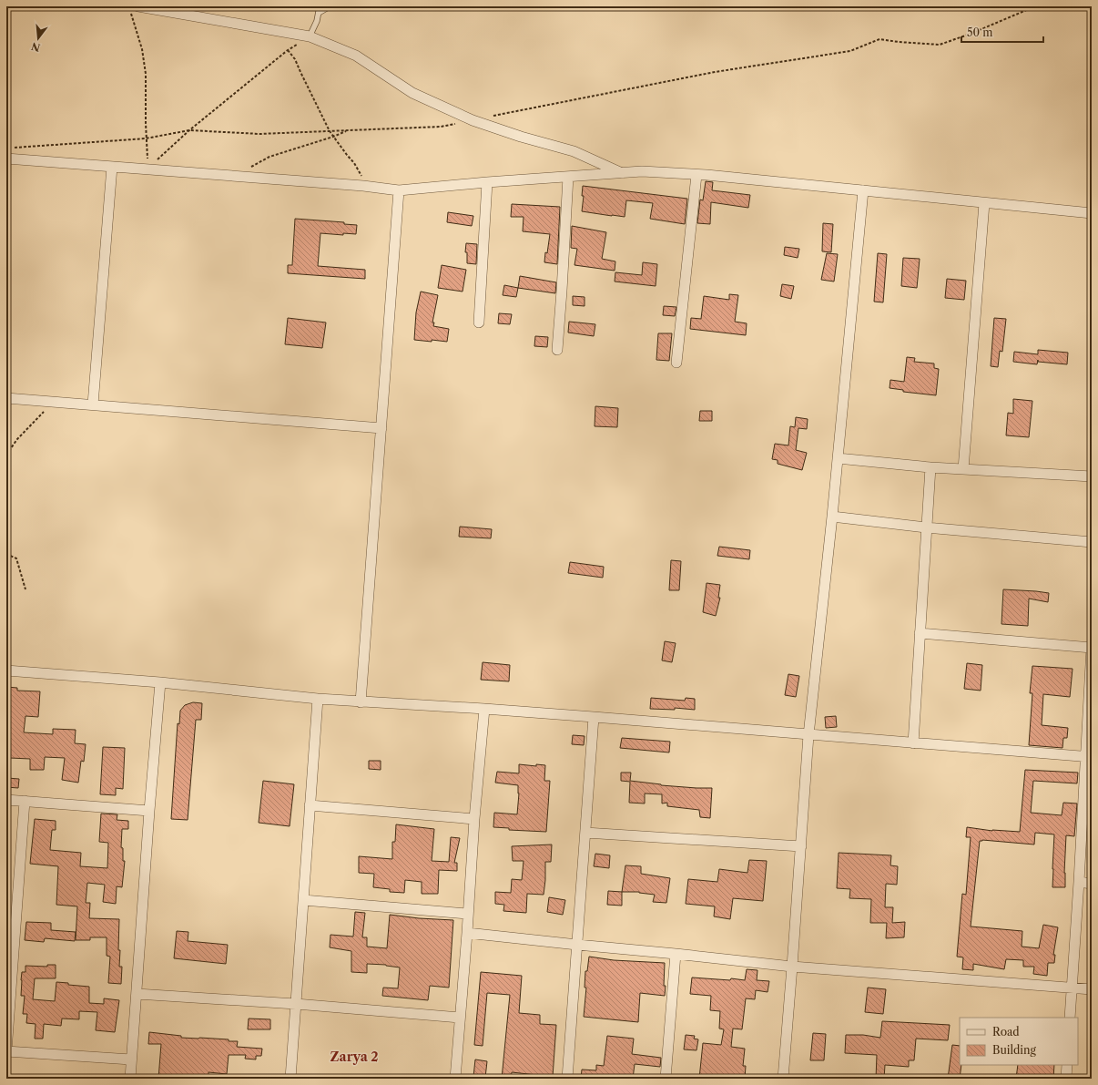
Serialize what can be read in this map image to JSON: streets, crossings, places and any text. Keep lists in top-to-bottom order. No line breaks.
{"districts":["Zarya 2"],"legend":["Road","Building"],"scale_bar":"50 m","north":"bottom"}
